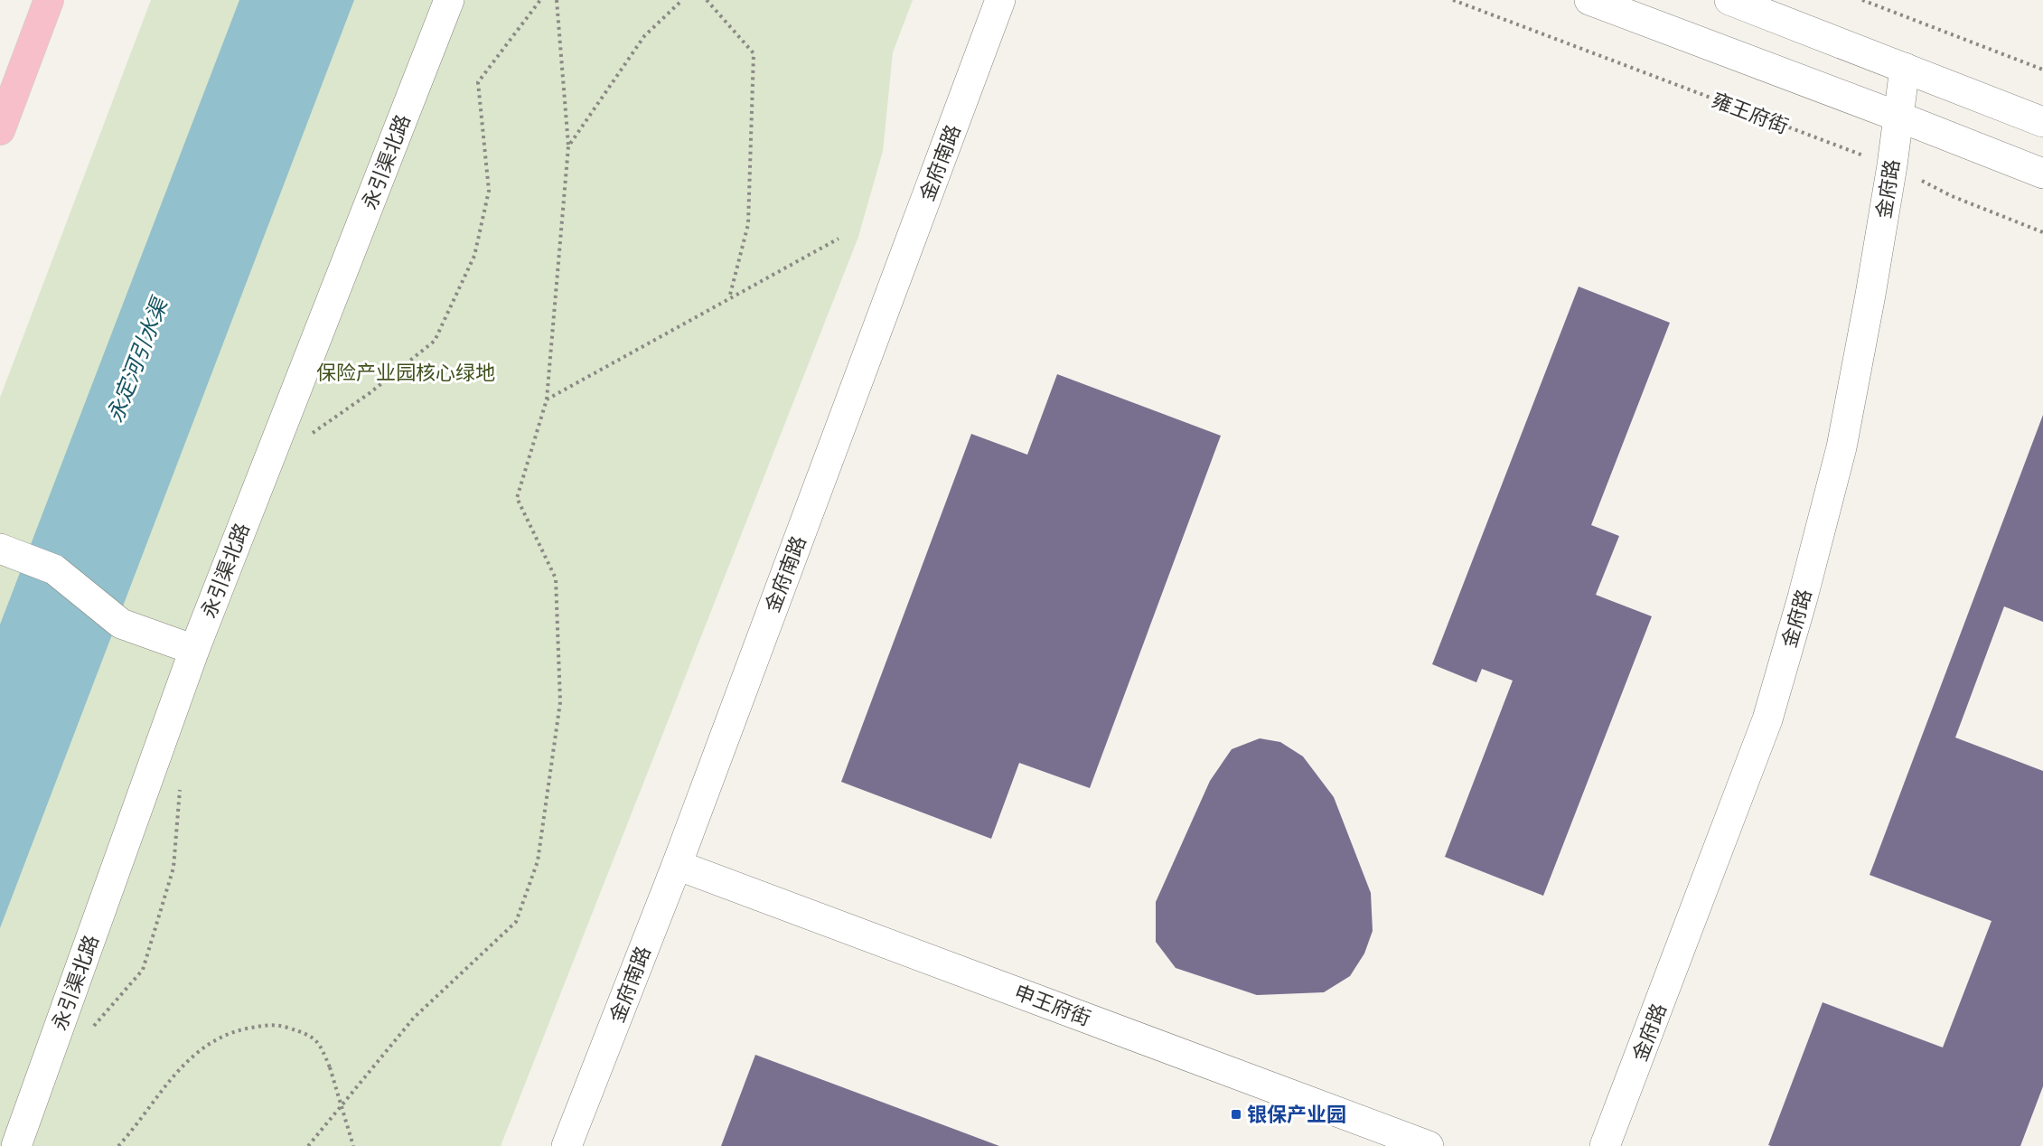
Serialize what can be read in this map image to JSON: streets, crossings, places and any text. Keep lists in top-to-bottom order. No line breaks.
{"streets":{"street":["永引渠北路","金府南路","金府路","申王府街"],"path":["雍王府街"]},"crossings":[["雍王府街","金府路"],["金府南路","申王府街"]],"water":["永定河引水渠"],"parks":["保险产业园核心绿地"],"places":{"transit":["银保产业园"]}}
